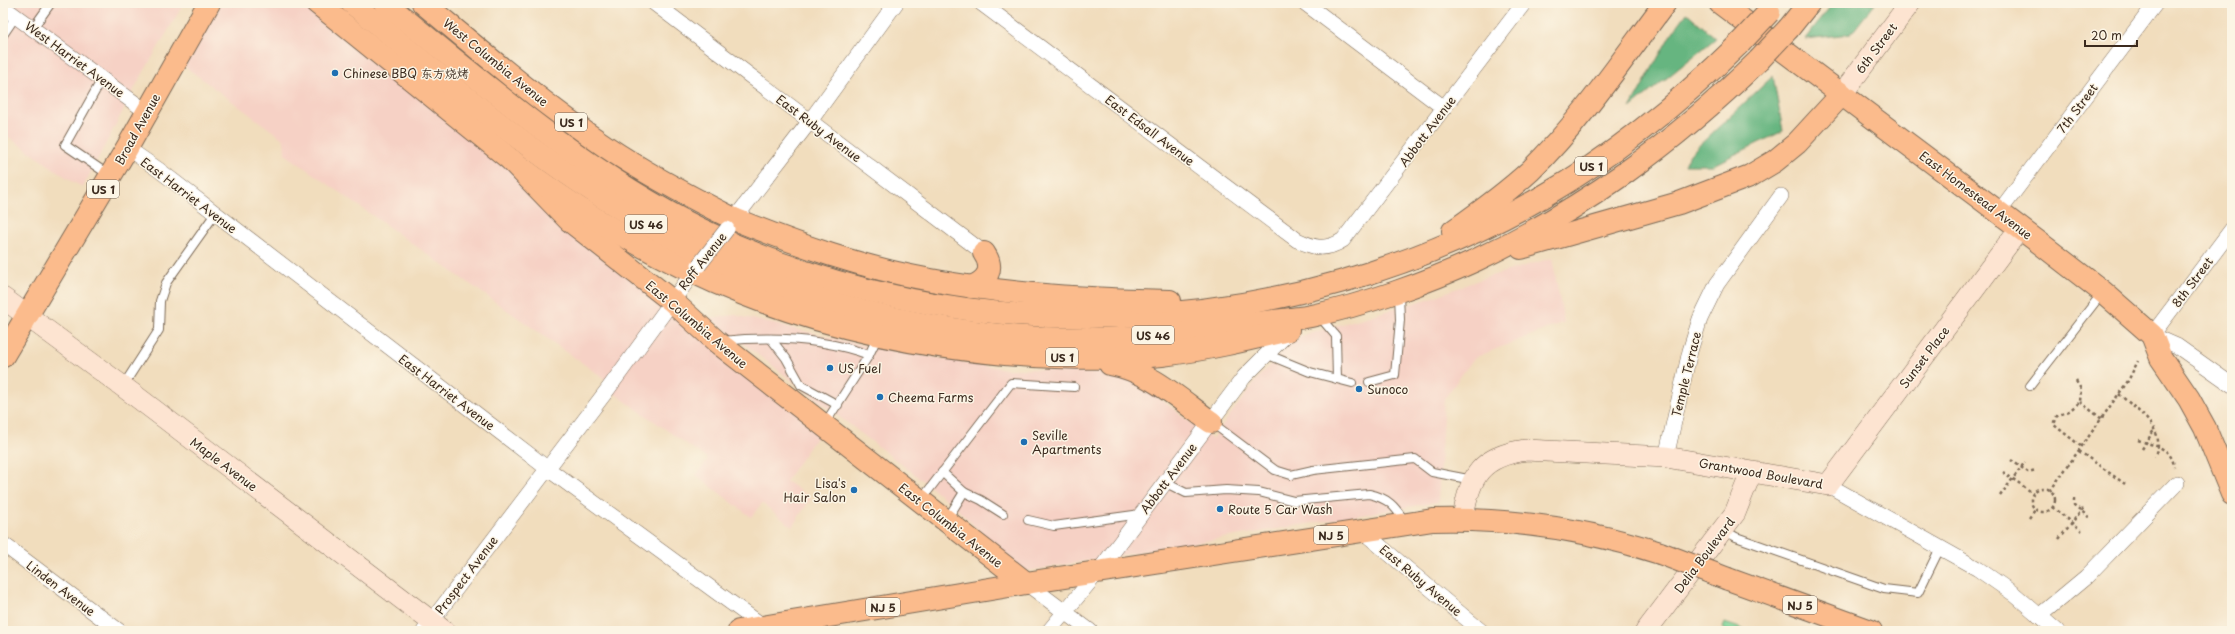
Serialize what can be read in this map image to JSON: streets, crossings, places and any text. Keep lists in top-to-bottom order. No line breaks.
{"streets":{"main road":["West Columbia Avenue","US 1","Broad Avenue","East Homestead Avenue","US 46","East Columbia Avenue","NJ 5"],"street":["6th Street","West Harriet Avenue","7th Street","East Ruby Avenue","East Edsall Avenue","Abbott Avenue","East Harriet Avenue","Roff Avenue","8th Street","Sunset Place","Temple Terrace","Maple Avenue","Grantwood Boulevard","Delia Boulevard","Prospect Avenue","Linden Avenue"]},"crossings":[["6th Street","East Homestead Avenue"],["West Harriet Avenue","Broad Avenue"],["West Columbia Avenue","US 1"],["West Columbia Avenue","Roff Avenue"],["7th Street","East Homestead Avenue"],["US 1","Abbott Avenue"],["US 1","US 46"],["US 1","Roff Avenue"],["US 1","East Columbia Avenue"],["East Ruby Avenue","Roff Avenue"],["East Ruby Avenue","NJ 5"],["Broad Avenue","East Harriet Avenue"],["Broad Avenue","Maple Avenue"],["East Edsall Avenue","Abbott Avenue"],["Abbott Avenue","East Columbia Avenue"],["Abbott Avenue","NJ 5"],["East Harriet Avenue","Roff Avenue"],["East Harriet Avenue","NJ 5"],["East Homestead Avenue","8th Street"],["East Homestead Avenue","Sunset Place"],["Roff Avenue","East Columbia Avenue"],["Roff Avenue","Prospect Avenue"],["East Columbia Avenue","NJ 5"],["Sunset Place","Grantwood Boulevard"],["Temple Terrace","Grantwood Boulevard"],["Maple Avenue","Prospect Avenue"],["Grantwood Boulevard","NJ 5"],["Grantwood Boulevard","Delia Boulevard"]],"places":["Chinese BBQ 东方烧烤","US Fuel","Sunoco","Cheema Farms","Seville Apartments","Lisa's Hair Salon","Route 5 Car Wash"],"scale_bar":"20 m"}
